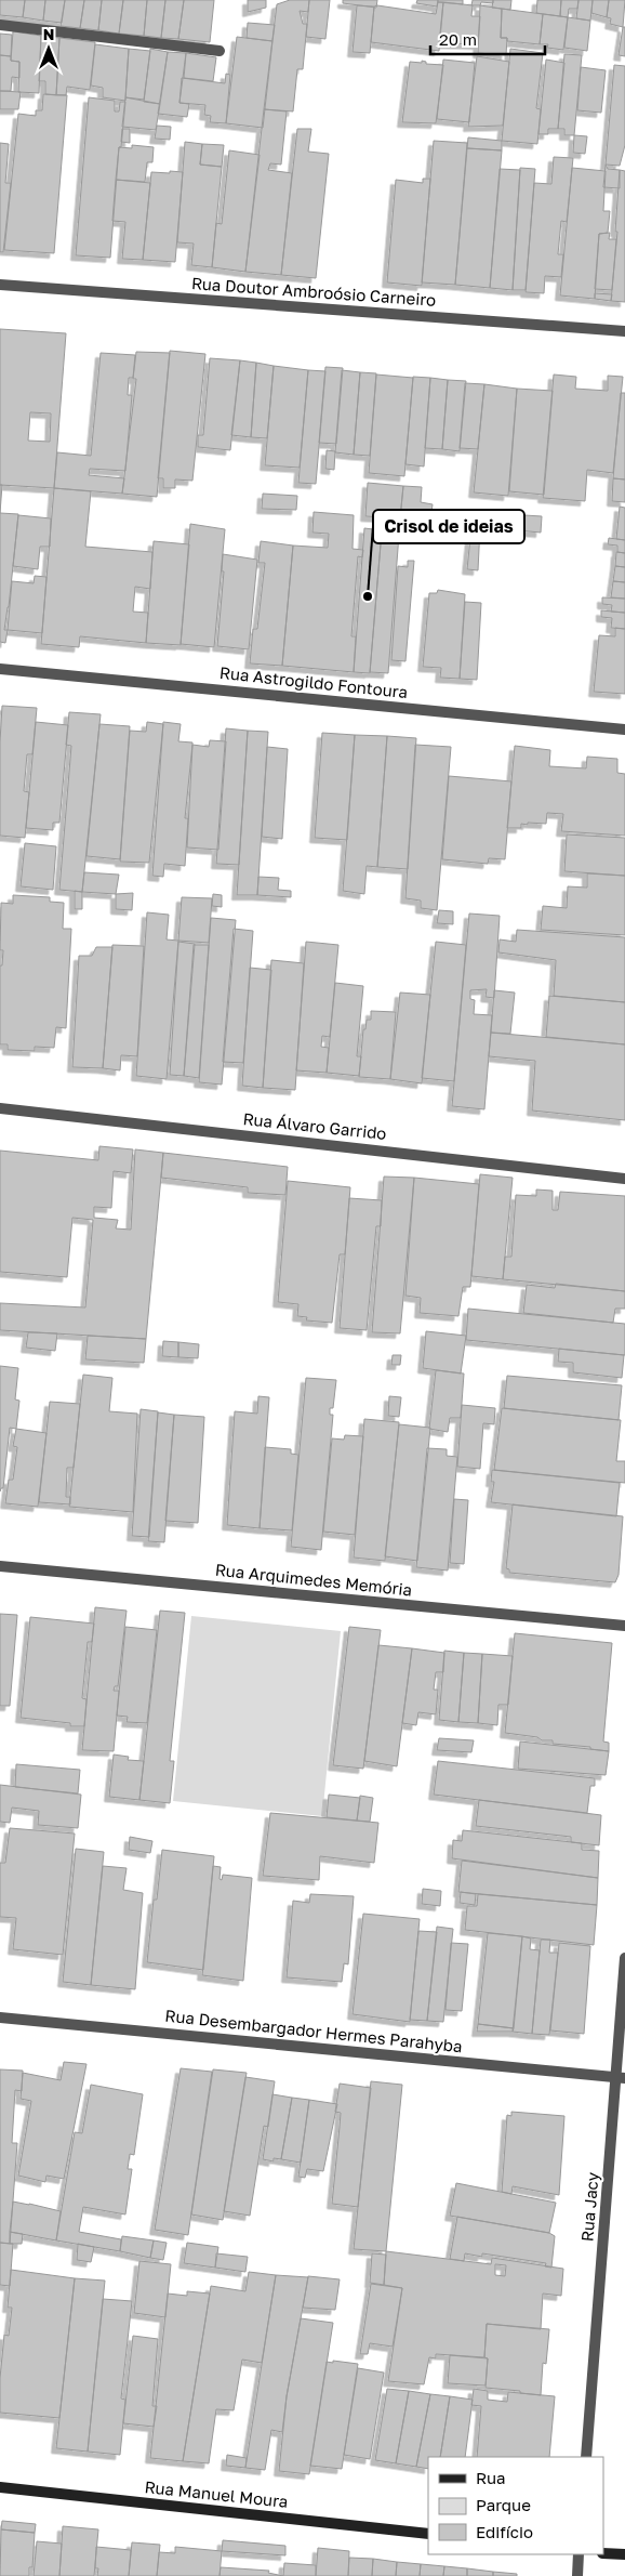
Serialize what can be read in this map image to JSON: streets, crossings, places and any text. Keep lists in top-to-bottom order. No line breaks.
{"streets":{"street":["Rua Doutor Ambroósio Carneiro","Rua Astrogildo Fontoura","Rua Álvaro Garrido","Rua Arquimedes Memória","Rua Desembargador Hermes Parahyba","Rua Jacy","Rua Manuel Moura"]},"crossings":[["Rua Desembargador Hermes Parahyba","Rua Jacy"]],"places":["Crisol de ideias"],"legend":["Rua","Parque","Edifício"],"scale_bar":"20 m","north":"top"}
